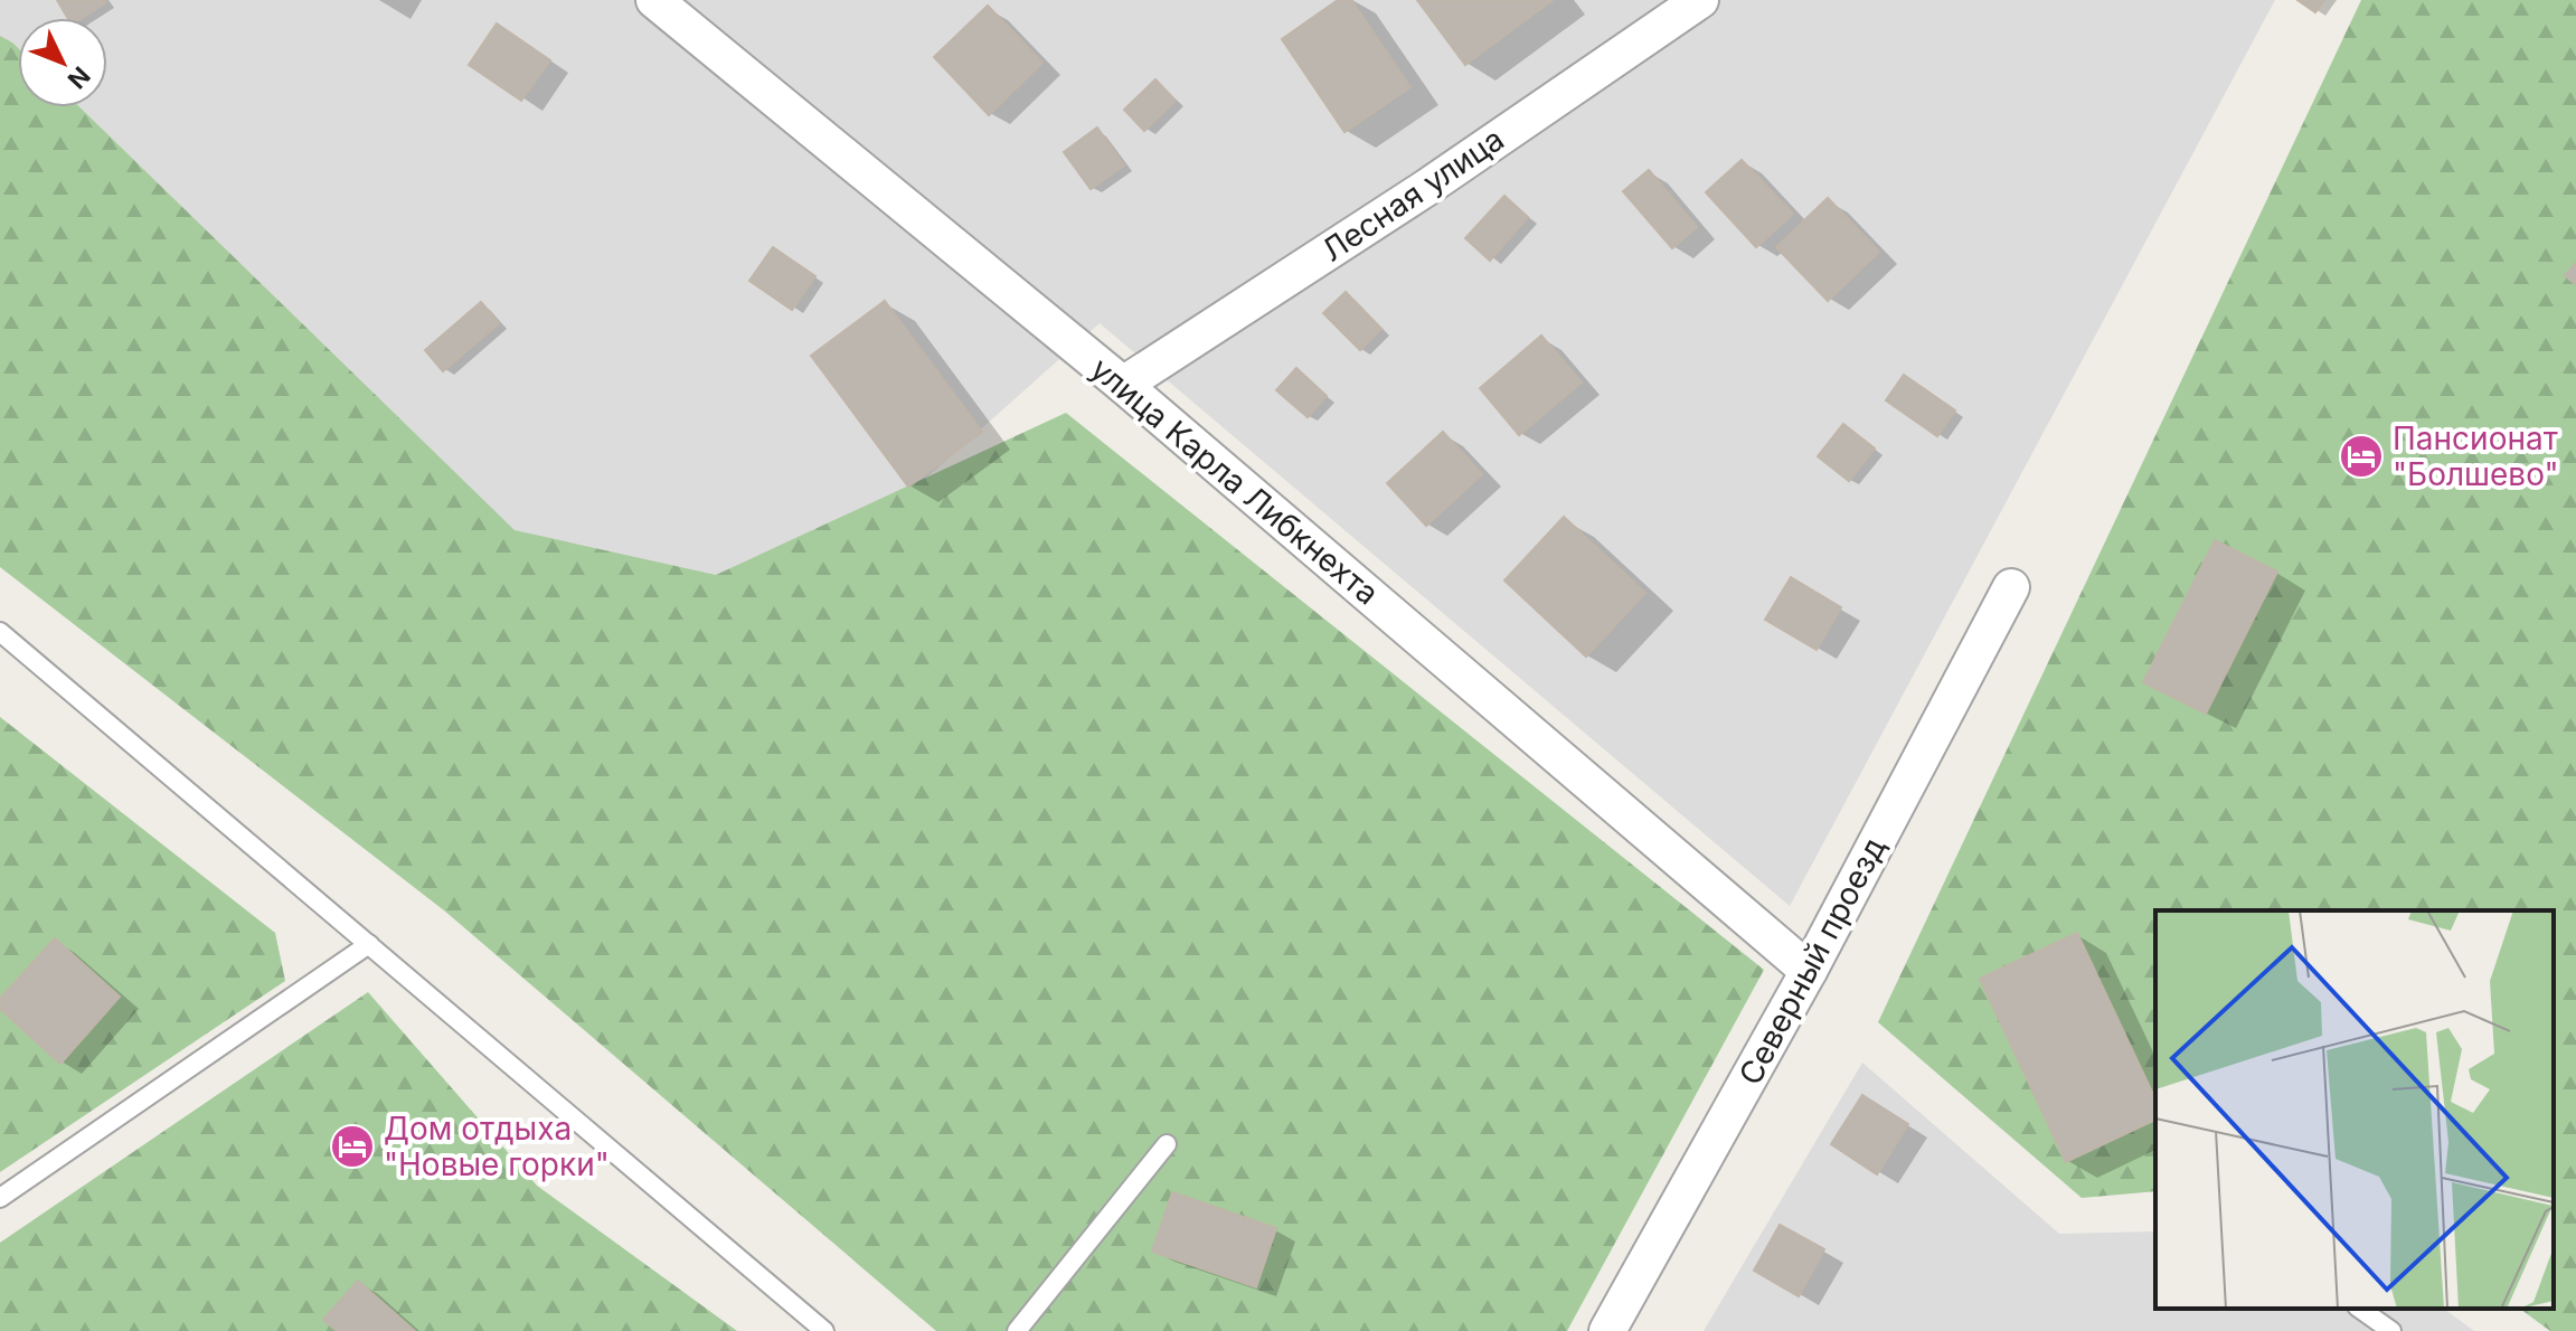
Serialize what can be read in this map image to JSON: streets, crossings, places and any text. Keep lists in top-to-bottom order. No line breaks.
{"streets":{"street":["Лесная улица","улица Карла Либкнехта","Северный проезд"]},"crossings":[["Лесная улица","улица Карла Либкнехта"],["улица Карла Либкнехта","Северный проезд"]],"places":{"hotel":["Пансионат \"Болшево\"","Дом отдыха \"Новые горки\""]},"north":"bottom right"}
